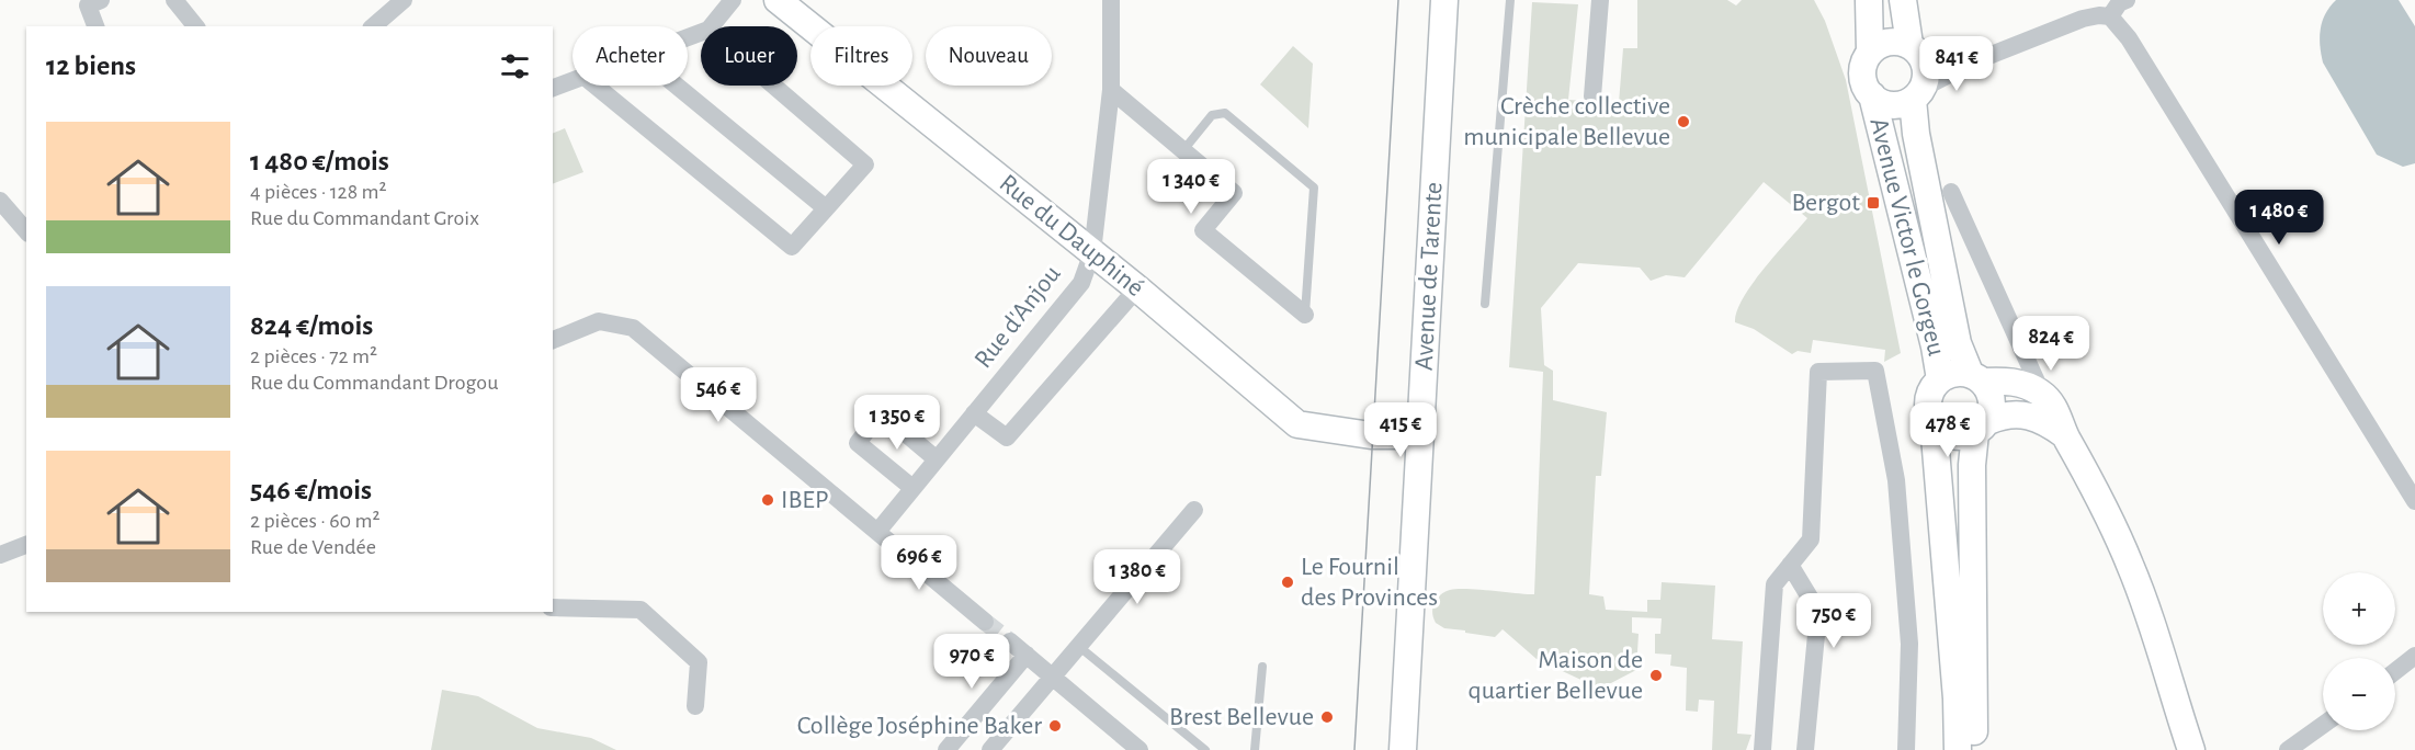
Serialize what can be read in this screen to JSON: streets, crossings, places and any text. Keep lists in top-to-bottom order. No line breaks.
{"streets":{"street":["Rue du Dauphiné","Avenue Victor le Gorgeu","Avenue de Tarente","Rue d'Anjou"]},"crossings":[["Rue du Dauphiné","Avenue de Tarente"],["Rue du Dauphiné","Rue d'Anjou"]],"places":{"other":["Crèche collective municipale Bellevue","IBEP","Le Fournil des Provinces","Maison de quartier Bellevue","Brest Bellevue","Collège Joséphine Baker"],"transit":["Bergot"]},"page":{"chip":["Acheter","Louer","Filtres","Nouveau"],"heading":"12 biens","price":["841 €","1 340 €","1 480 €","824 €","546 €","1 350 €","415 €","478 €","696 €","1 380 €","750 €","970 €"],"list":[{"name":"1 480 €/mois","note":"4 pièces · 128 m² · Rue du Commandant Groix"},{"name":"824 €/mois","note":"2 pièces · 72 m² · Rue du Commandant Drogou"},{"name":"546 €/mois","note":"2 pièces · 60 m² · Rue de Vendée"}],"map_buttons":["+","−"]}}
